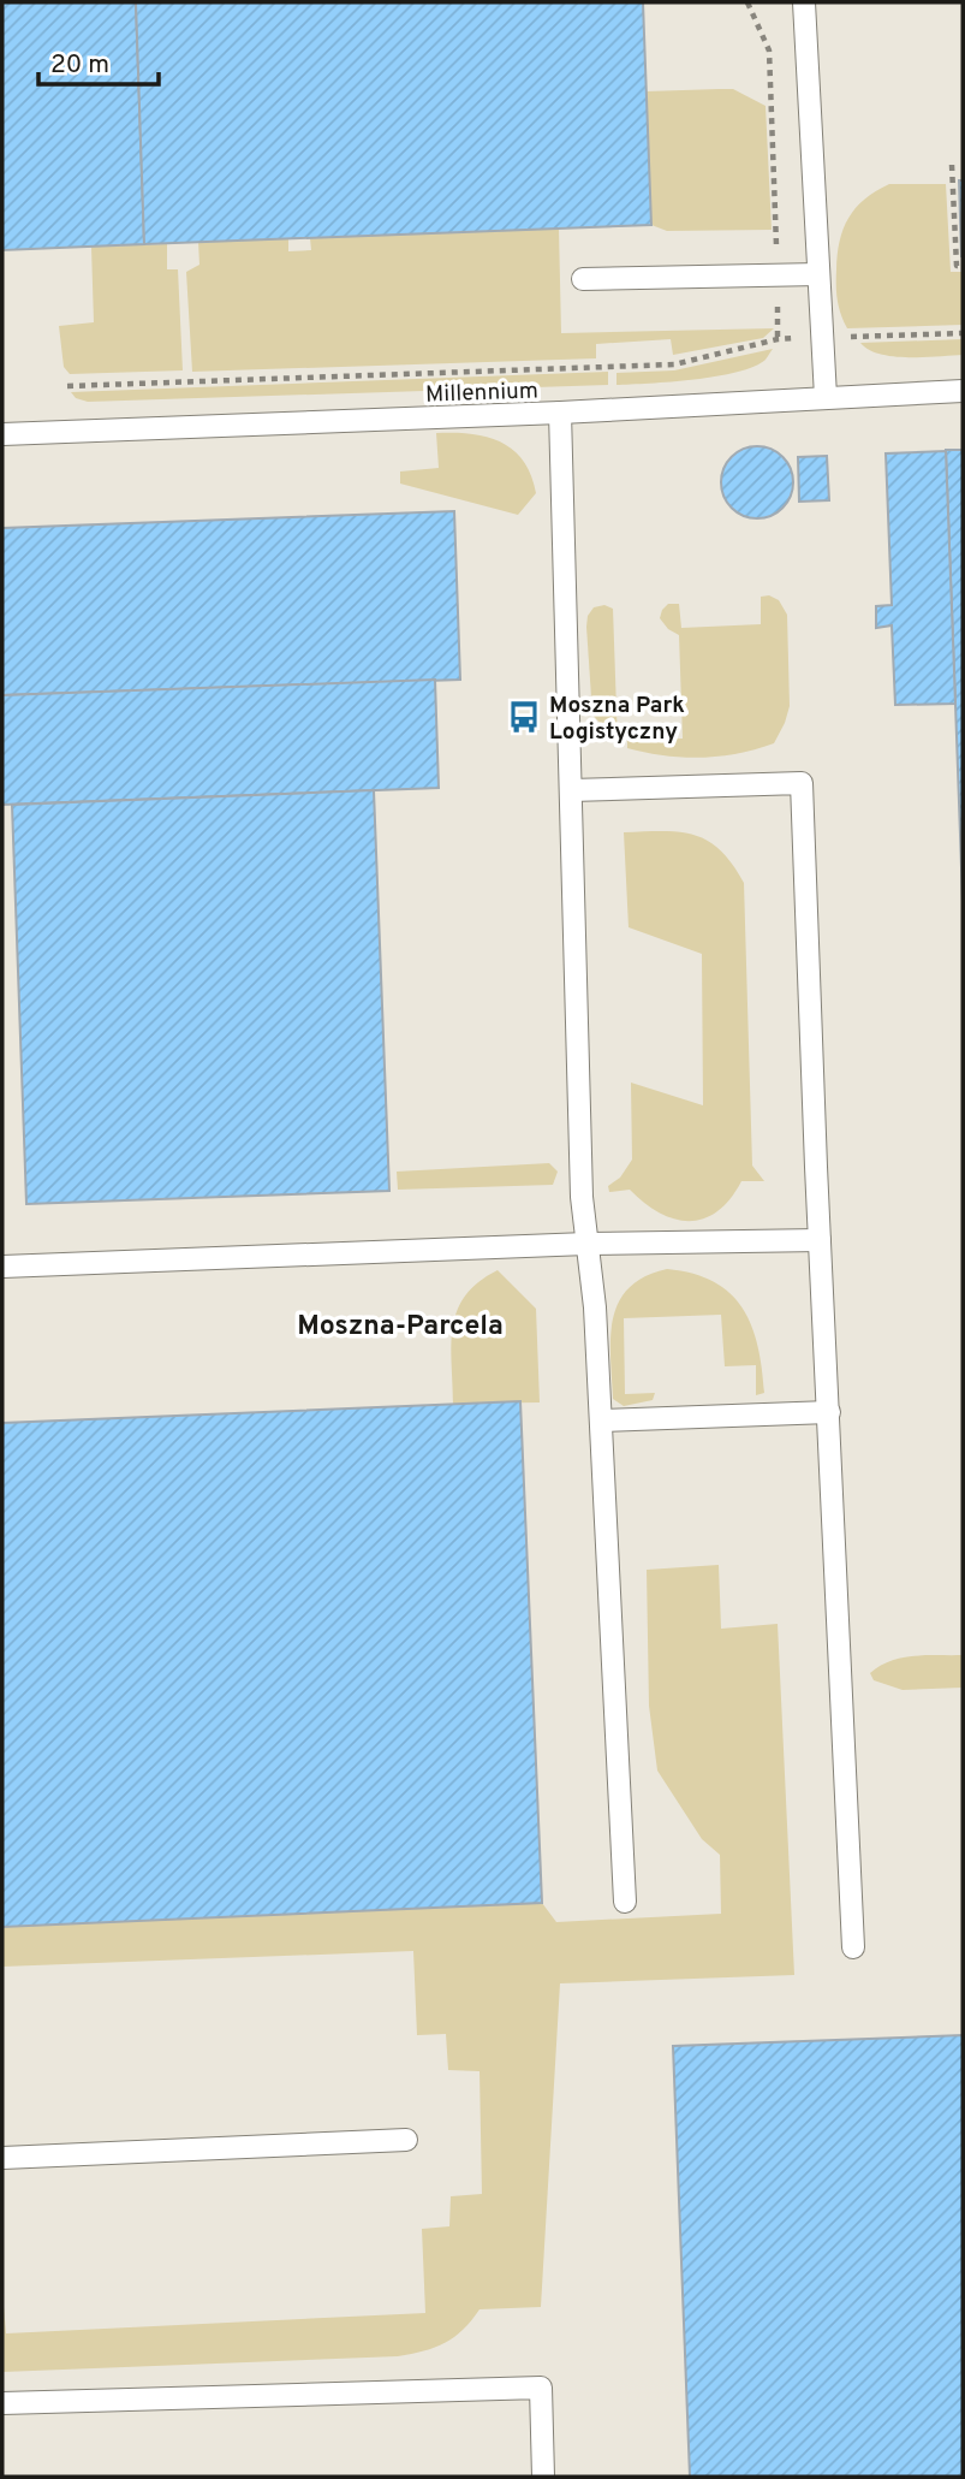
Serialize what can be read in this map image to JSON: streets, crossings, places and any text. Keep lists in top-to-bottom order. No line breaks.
{"streets":{"lane":["Millennium"]},"districts":["Moszna-Parcela"],"places":{"bus stop":["Moszna Park Logistyczny"]},"scale_bar":"20 m"}
